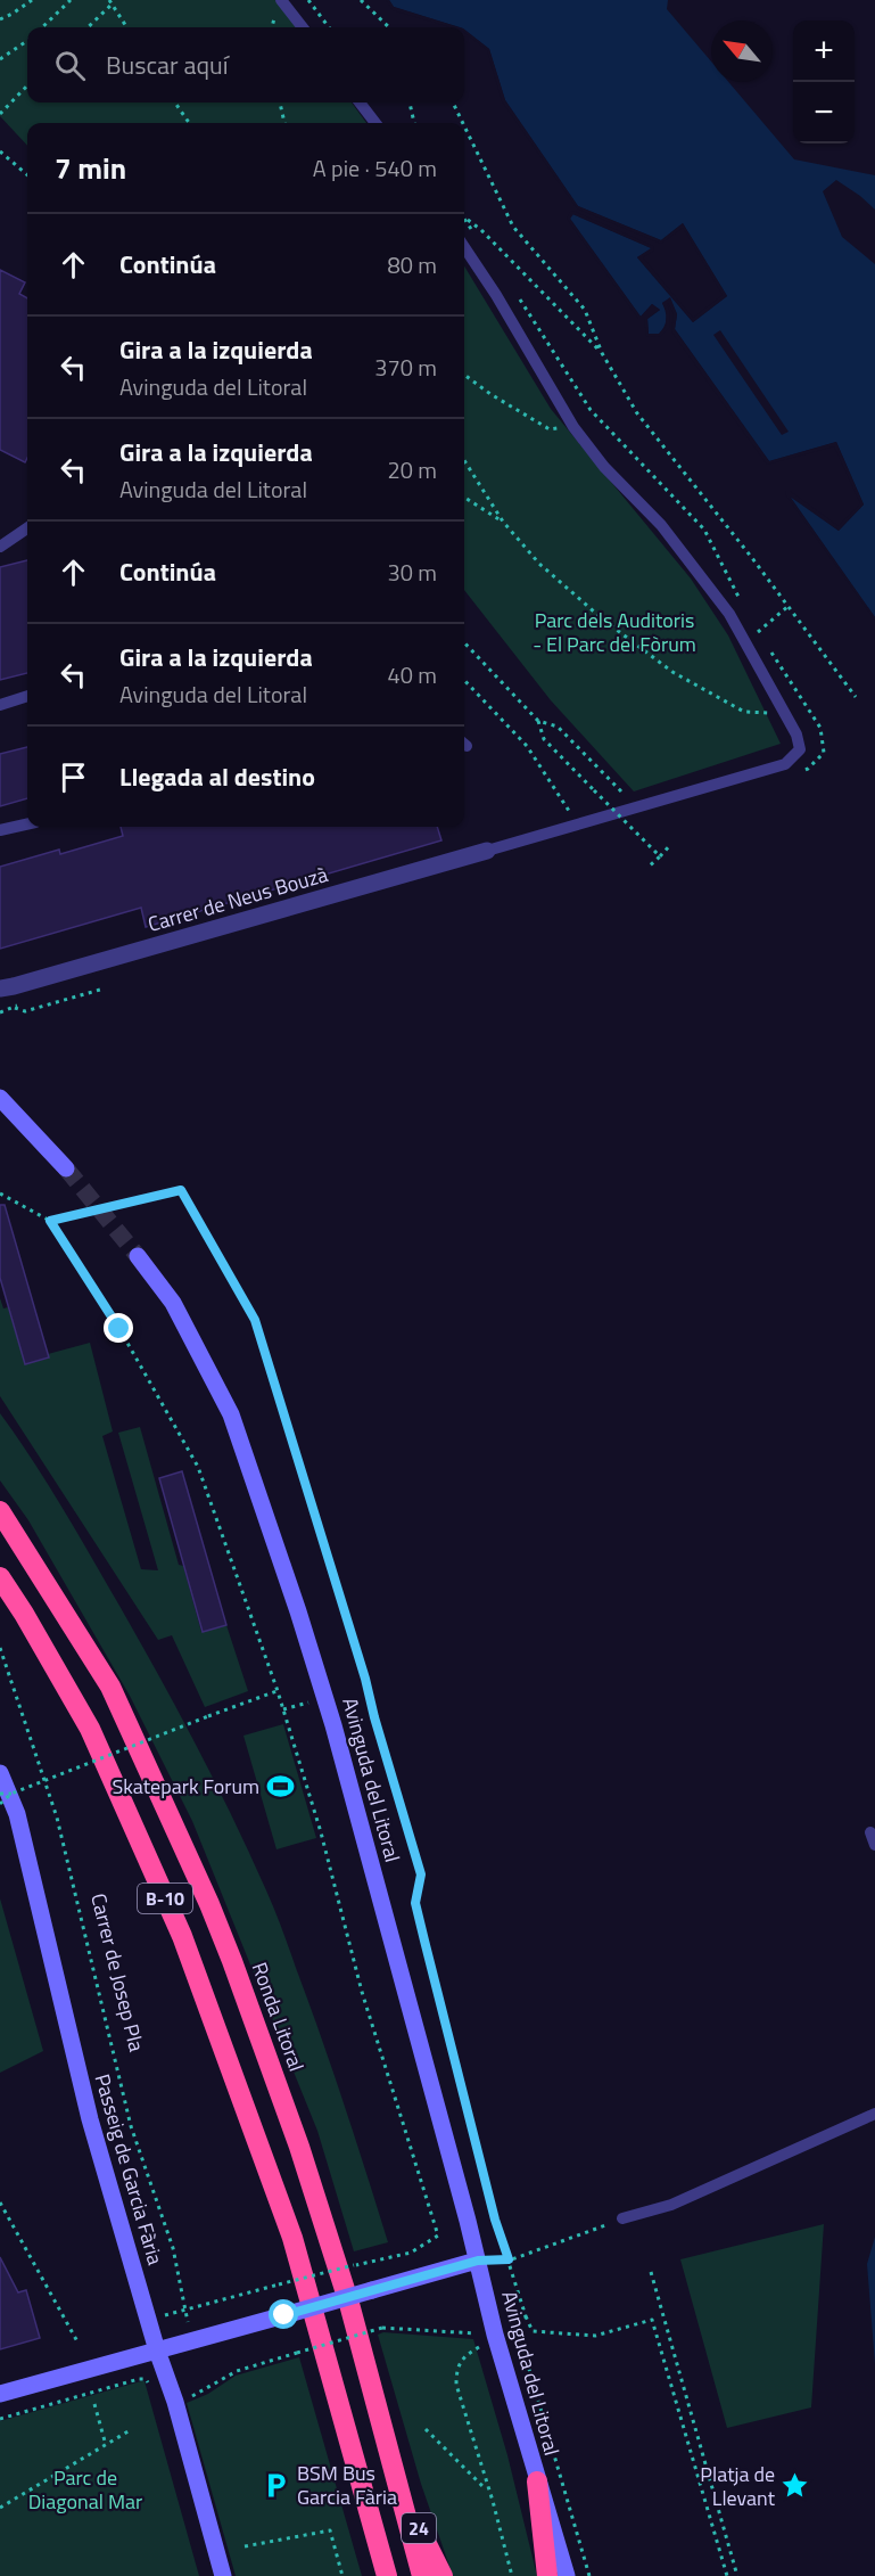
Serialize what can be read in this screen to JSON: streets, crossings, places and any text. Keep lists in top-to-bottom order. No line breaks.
{"streets":{"highway":["B-10","Ronda Litoral","24"],"main road":["Avinguda del Litoral","Passeig de Garcia Fària"],"street":["Carrer de Neus Bouzà"],"path":["Carrer de Josep Pla"]},"crossings":[["Ronda Litoral","24"]],"parks":["Parc dels Auditoris - El Parc del Fòrum","Parc de Diagonal Mar"],"places":{"sports":["Skatepark Forum"],"parking":["BSM Bus Garcia Fària"],"place":["Platja de Llevant"]},"north":"top left","page":{"map_buttons":["+","−"],"search":"Buscar aquí","heading":["7 min","A pie · 540 m"],"list":[["Continúa","80 m"],["Gira a la izquierda","Avinguda del Litoral","370 m"],["Gira a la izquierda","Avinguda del Litoral","20 m"],["Continúa","30 m"],["Gira a la izquierda","Avinguda del Litoral","40 m"],"Llegada al destino"]}}
